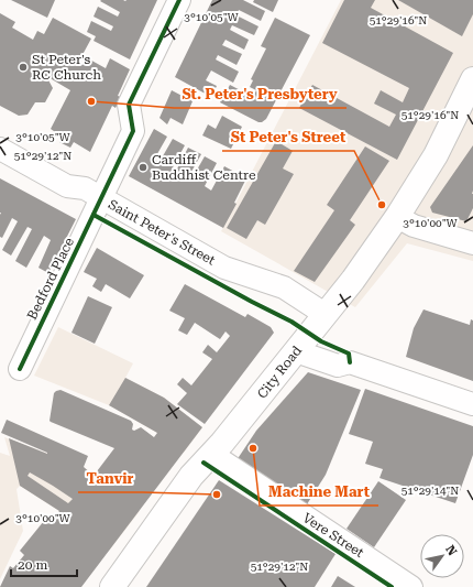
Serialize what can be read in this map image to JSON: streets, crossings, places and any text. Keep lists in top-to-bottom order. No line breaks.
{"streets":{"main road":["City Road"],"street":["Saint Peter's Street","Bedford Place","Vere Street"]},"crossings":[["Saint Peter's Street","Bedford Place"],["Saint Peter's Street","City Road"],["City Road","Vere Street"]],"places":["St Peter's RC Church","St. Peter's Presbytery","Cardiff Buddhist Centre","St Peter's Street","Machine Mart","Tanvir"],"scale_bar":"20 m","north":"top right","coordinates":["3°10'05\"W","51°29'16\"N","51°29'12\"N","3°10'00\"W","51°29'14\"N"]}
